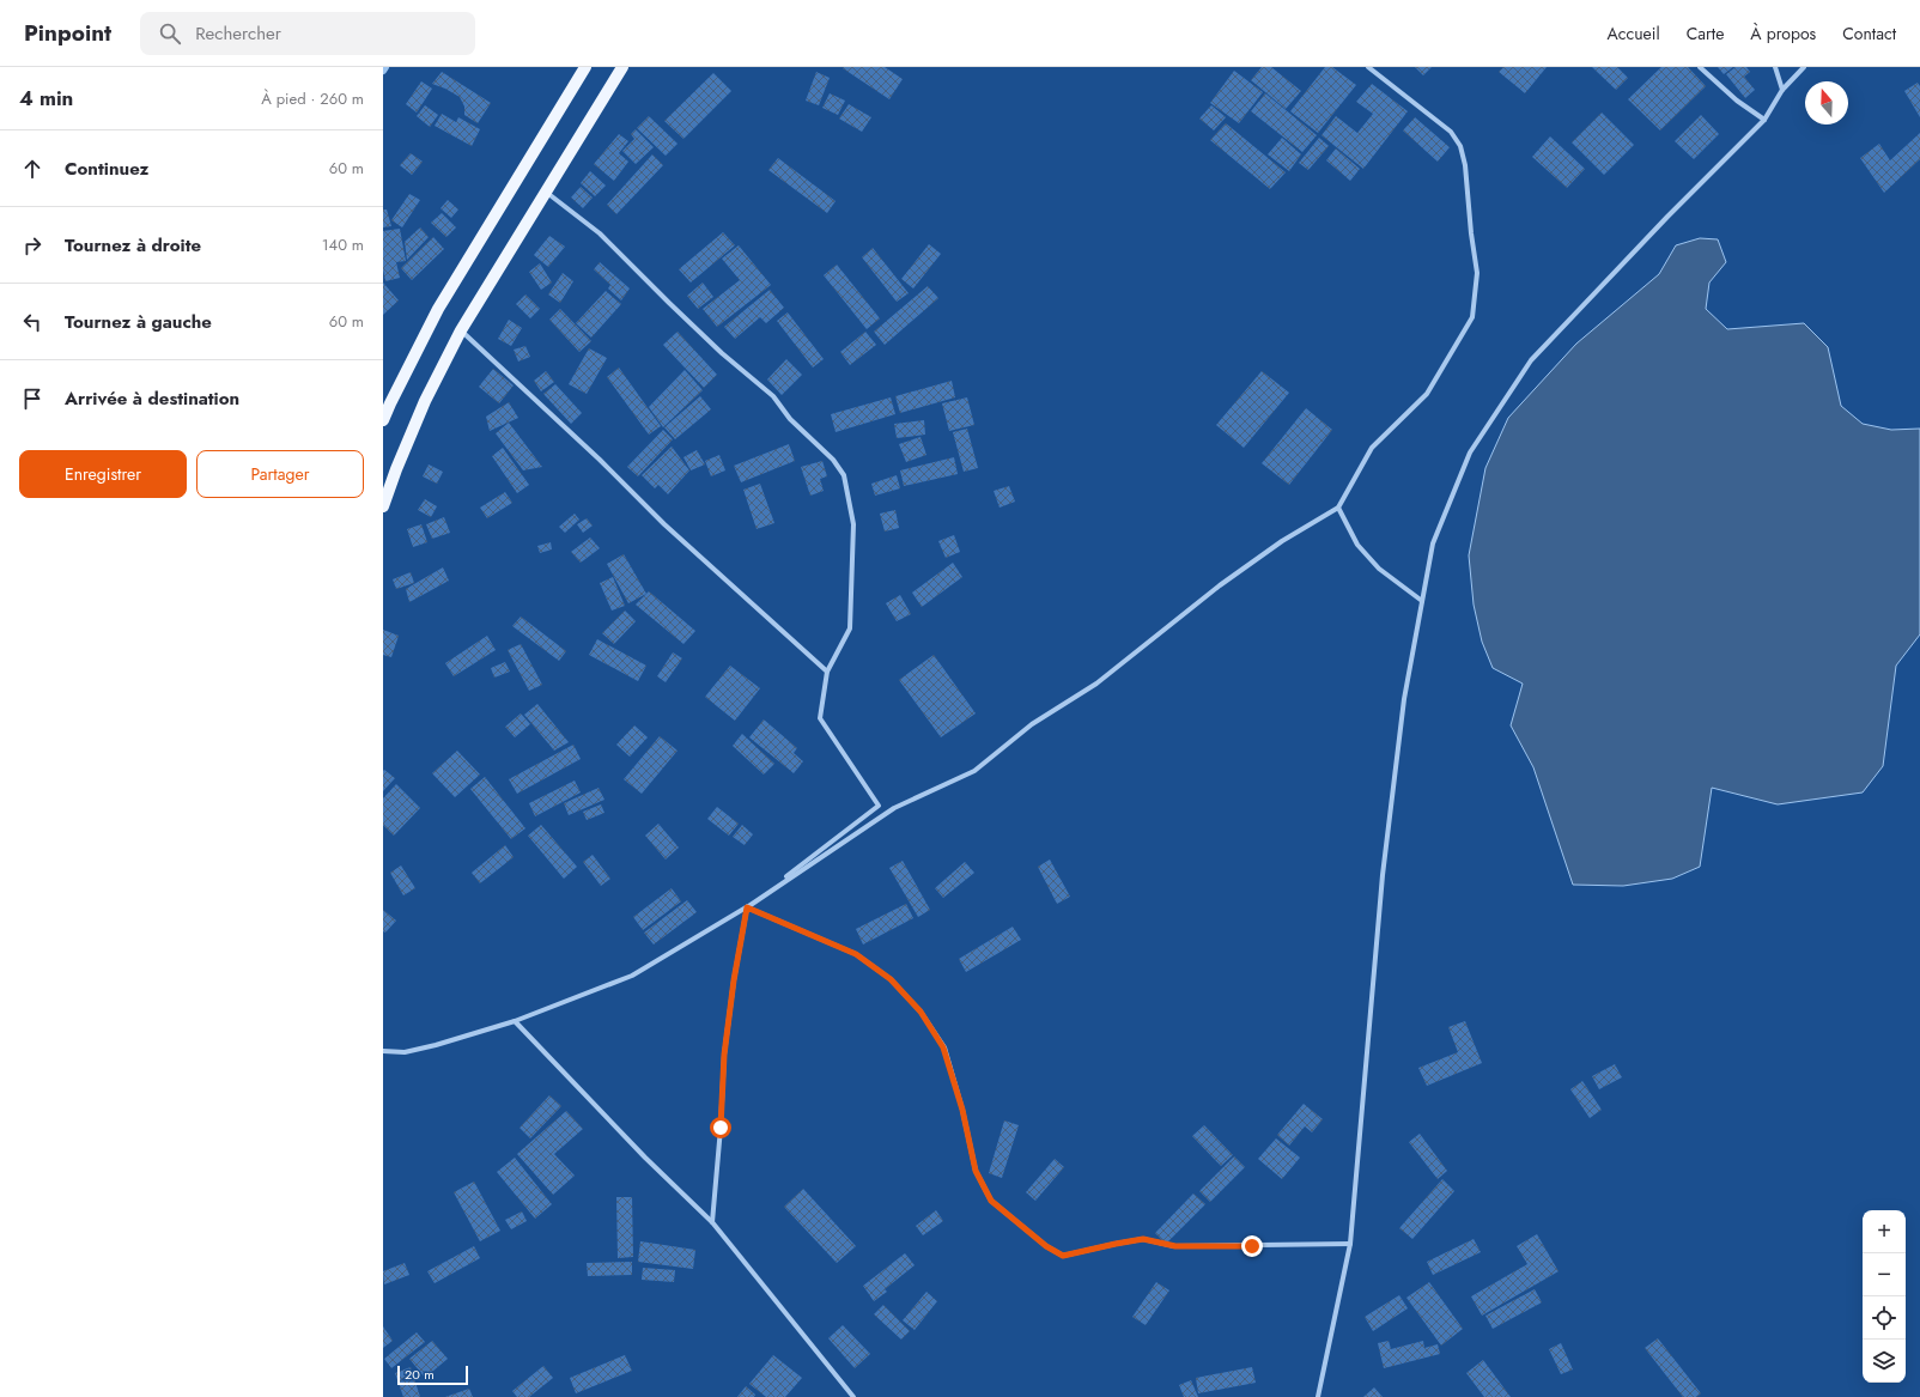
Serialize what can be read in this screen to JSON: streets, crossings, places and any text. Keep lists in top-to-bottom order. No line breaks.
{"scale_bar":"20 m","north":"top","page":{"header":"Pinpoint","search":"Rechercher","nav":["Accueil","Carte","À propos","Contact"],"heading":["4 min","À pied · 260 m"],"list":[["Continuez","60 m"],["Tournez à droite","140 m"],["Tournez à gauche","60 m"],"Arrivée à destination"],"buttons":["Enregistrer","Partager"],"map_buttons":["+","−"],"scale":"20 m"}}
